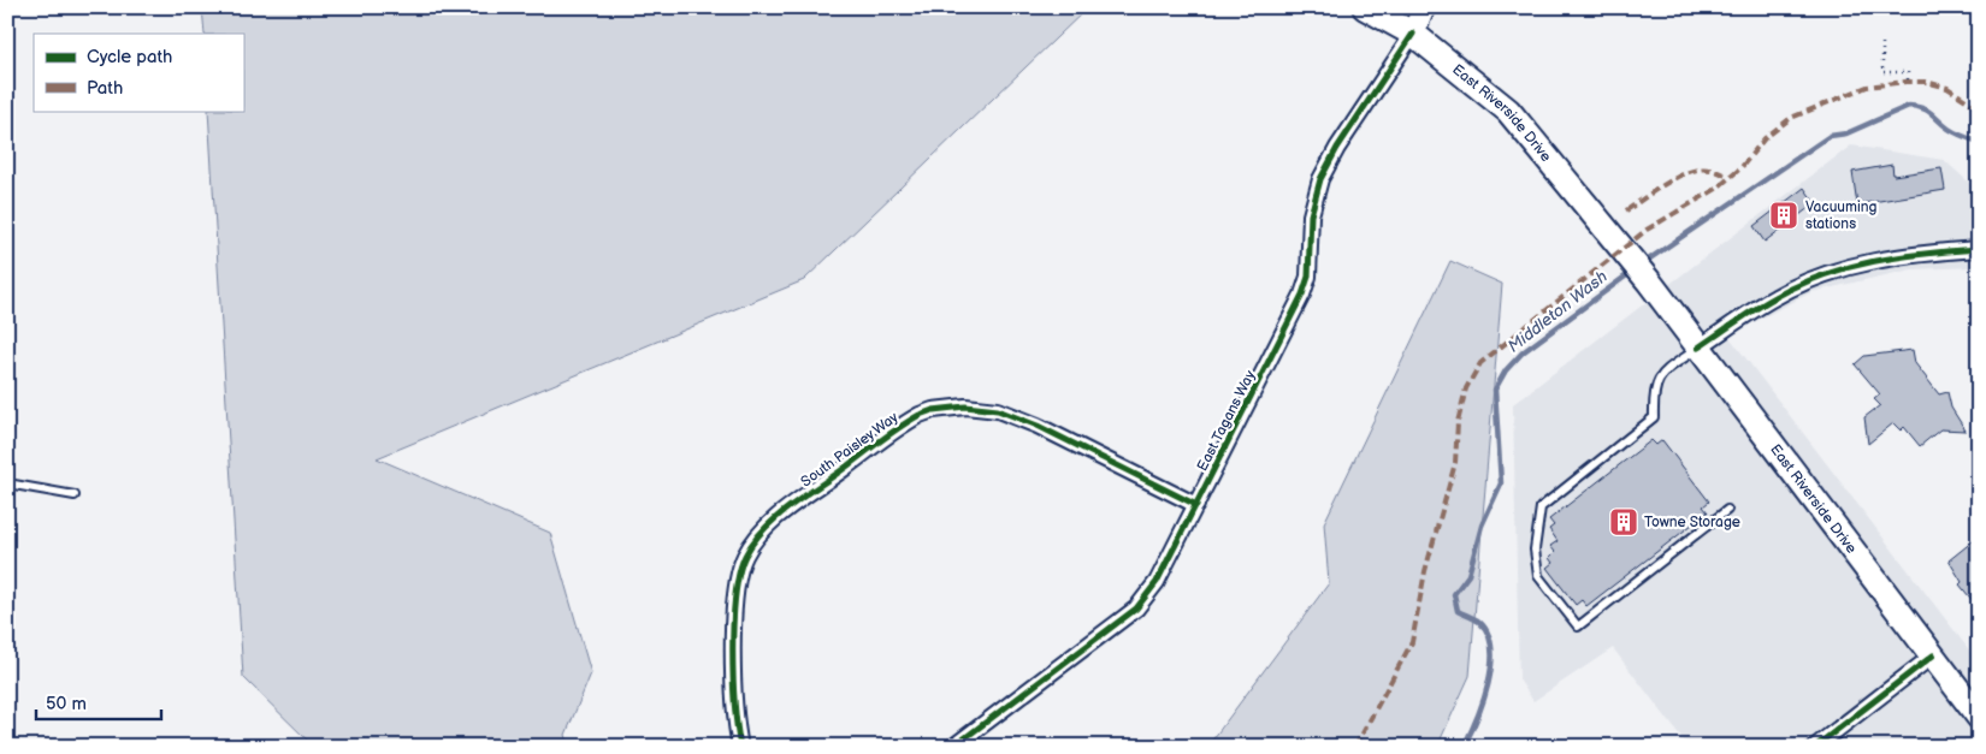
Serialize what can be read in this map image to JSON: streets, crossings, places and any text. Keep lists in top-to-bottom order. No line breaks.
{"streets":{"main road":["East Riverside Drive"],"street":["East Tagans Way","South Paisley Way"]},"crossings":[["East Riverside Drive","East Tagans Way"],["East Tagans Way","South Paisley Way"]],"water":["Middleton Wash"],"places":{"building":["Vacuuming stations","Towne Storage"]},"legend":["Cycle path","Path"],"scale_bar":"50 m"}
